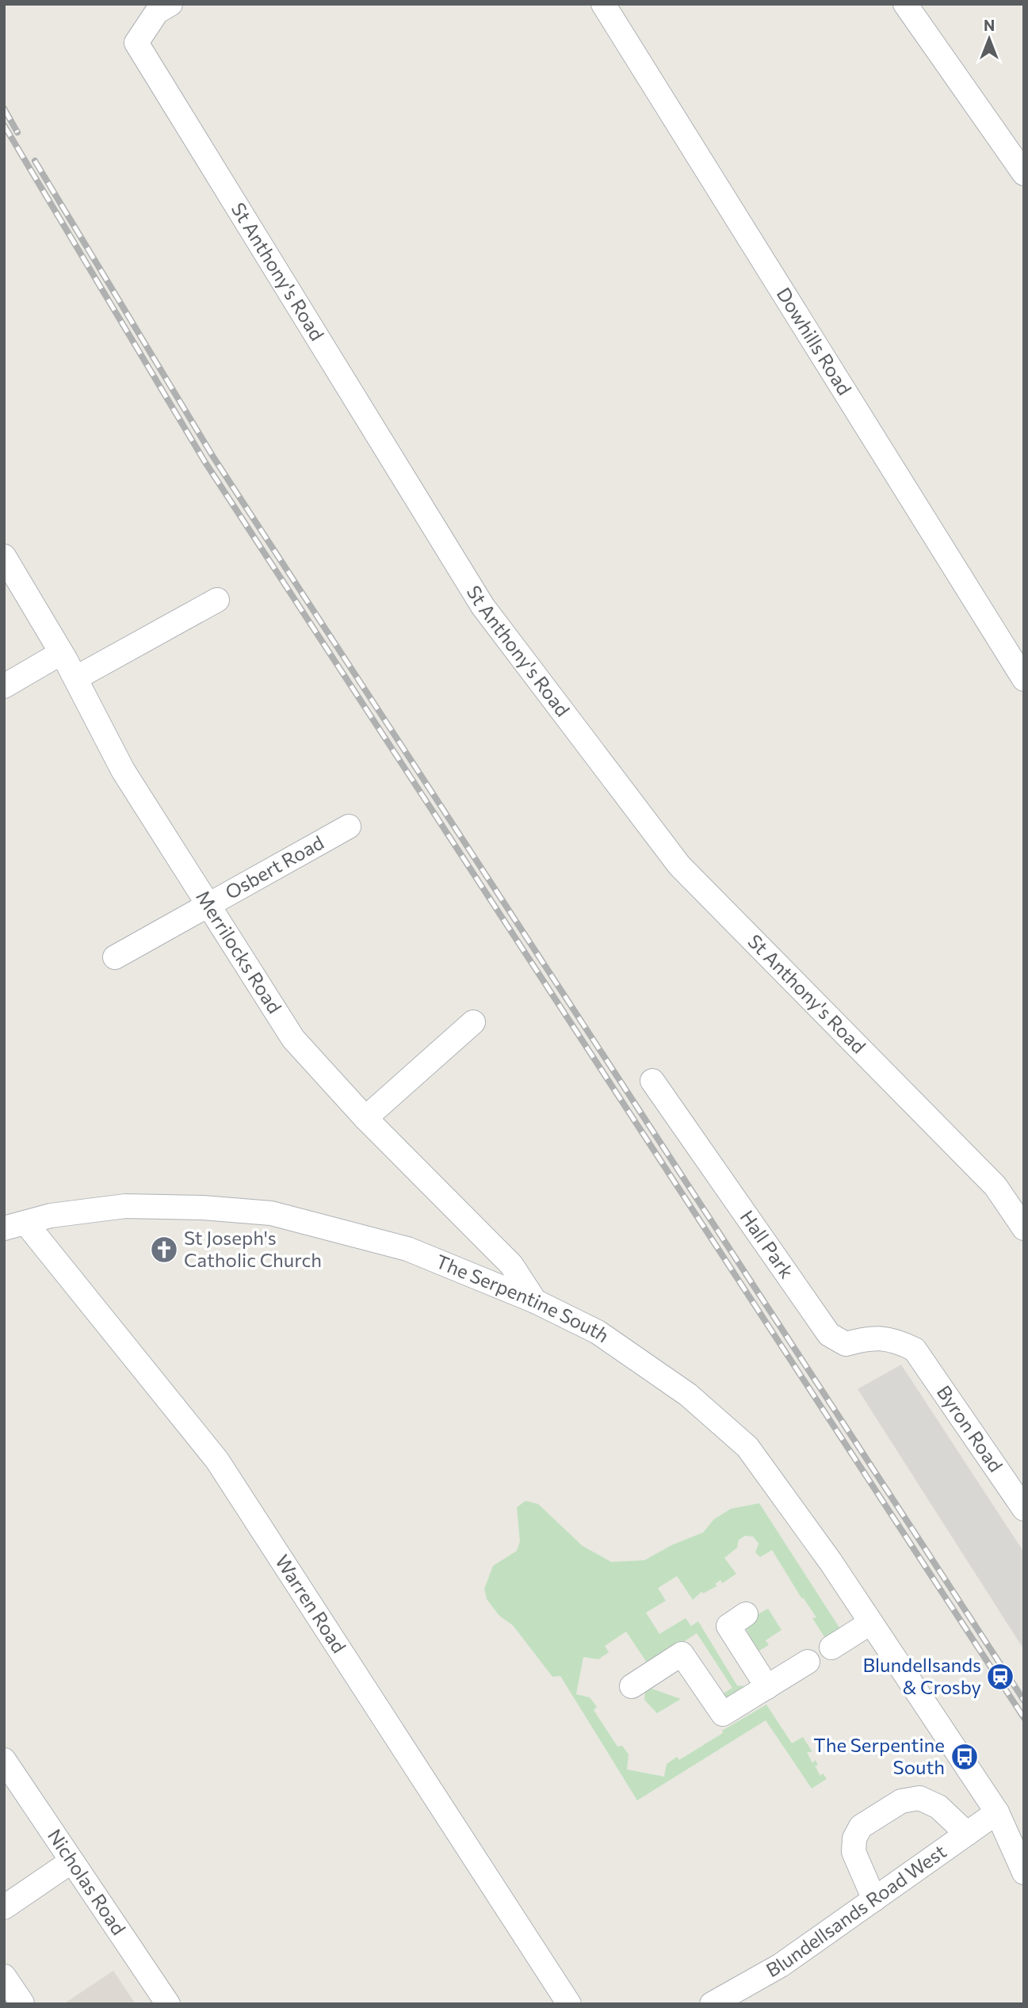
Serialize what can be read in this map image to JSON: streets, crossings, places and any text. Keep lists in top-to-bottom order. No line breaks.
{"streets":{"street":["St Anthony's Road","Dowhills Road","Osbert Road","Merrilocks Road","Hall Park","The Serpentine South","Byron Road","Warren Road","Nicholas Road","Blundellsands Road West"]},"crossings":[["Osbert Road","Merrilocks Road"],["Merrilocks Road","The Serpentine South"],["Hall Park","Byron Road"],["The Serpentine South","Warren Road"],["The Serpentine South","Blundellsands Road West"]],"places":{"church":["St Joseph's Catholic Church"],"station":["Blundellsands & Crosby"],"bus stop":["The Serpentine South"]},"north":"top"}
